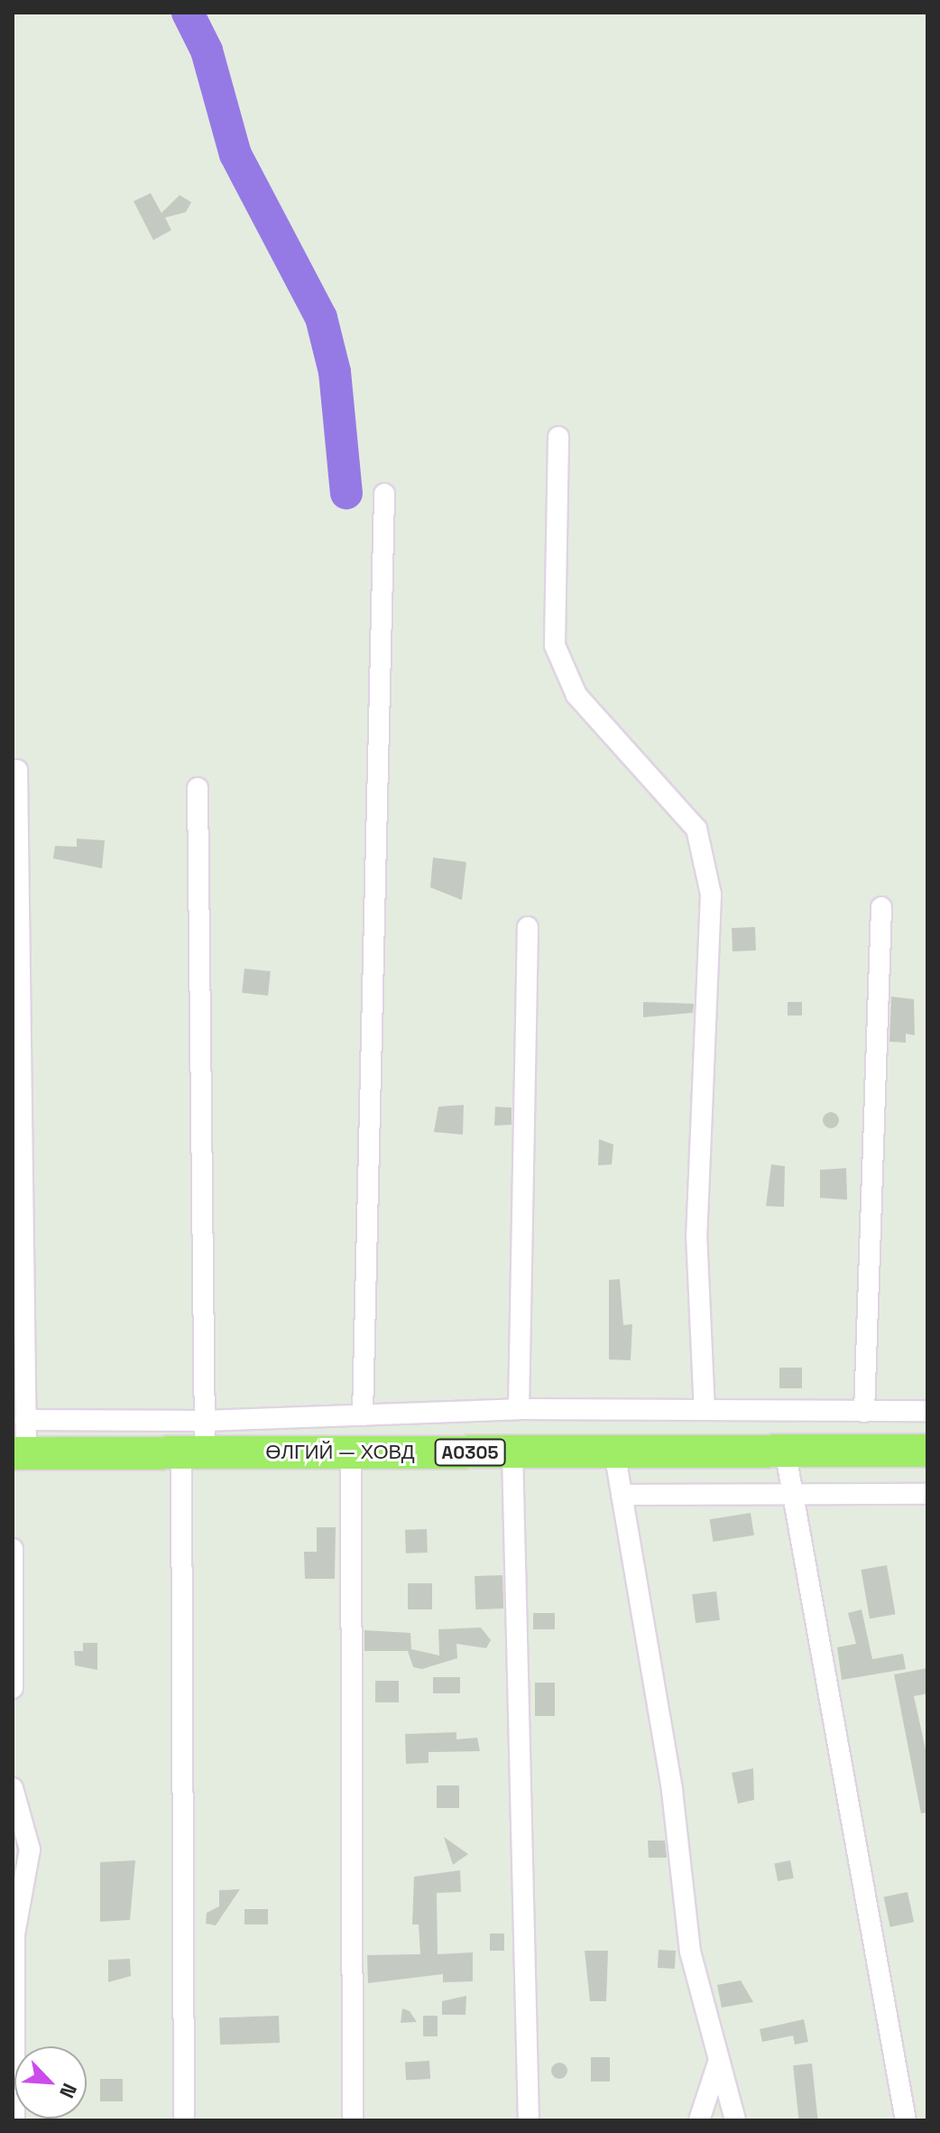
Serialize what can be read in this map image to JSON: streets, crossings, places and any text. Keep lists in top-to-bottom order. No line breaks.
{"streets":{"highway":["ӨЛГИЙ — ХОВД","A0305"]},"north":"bottom right"}
